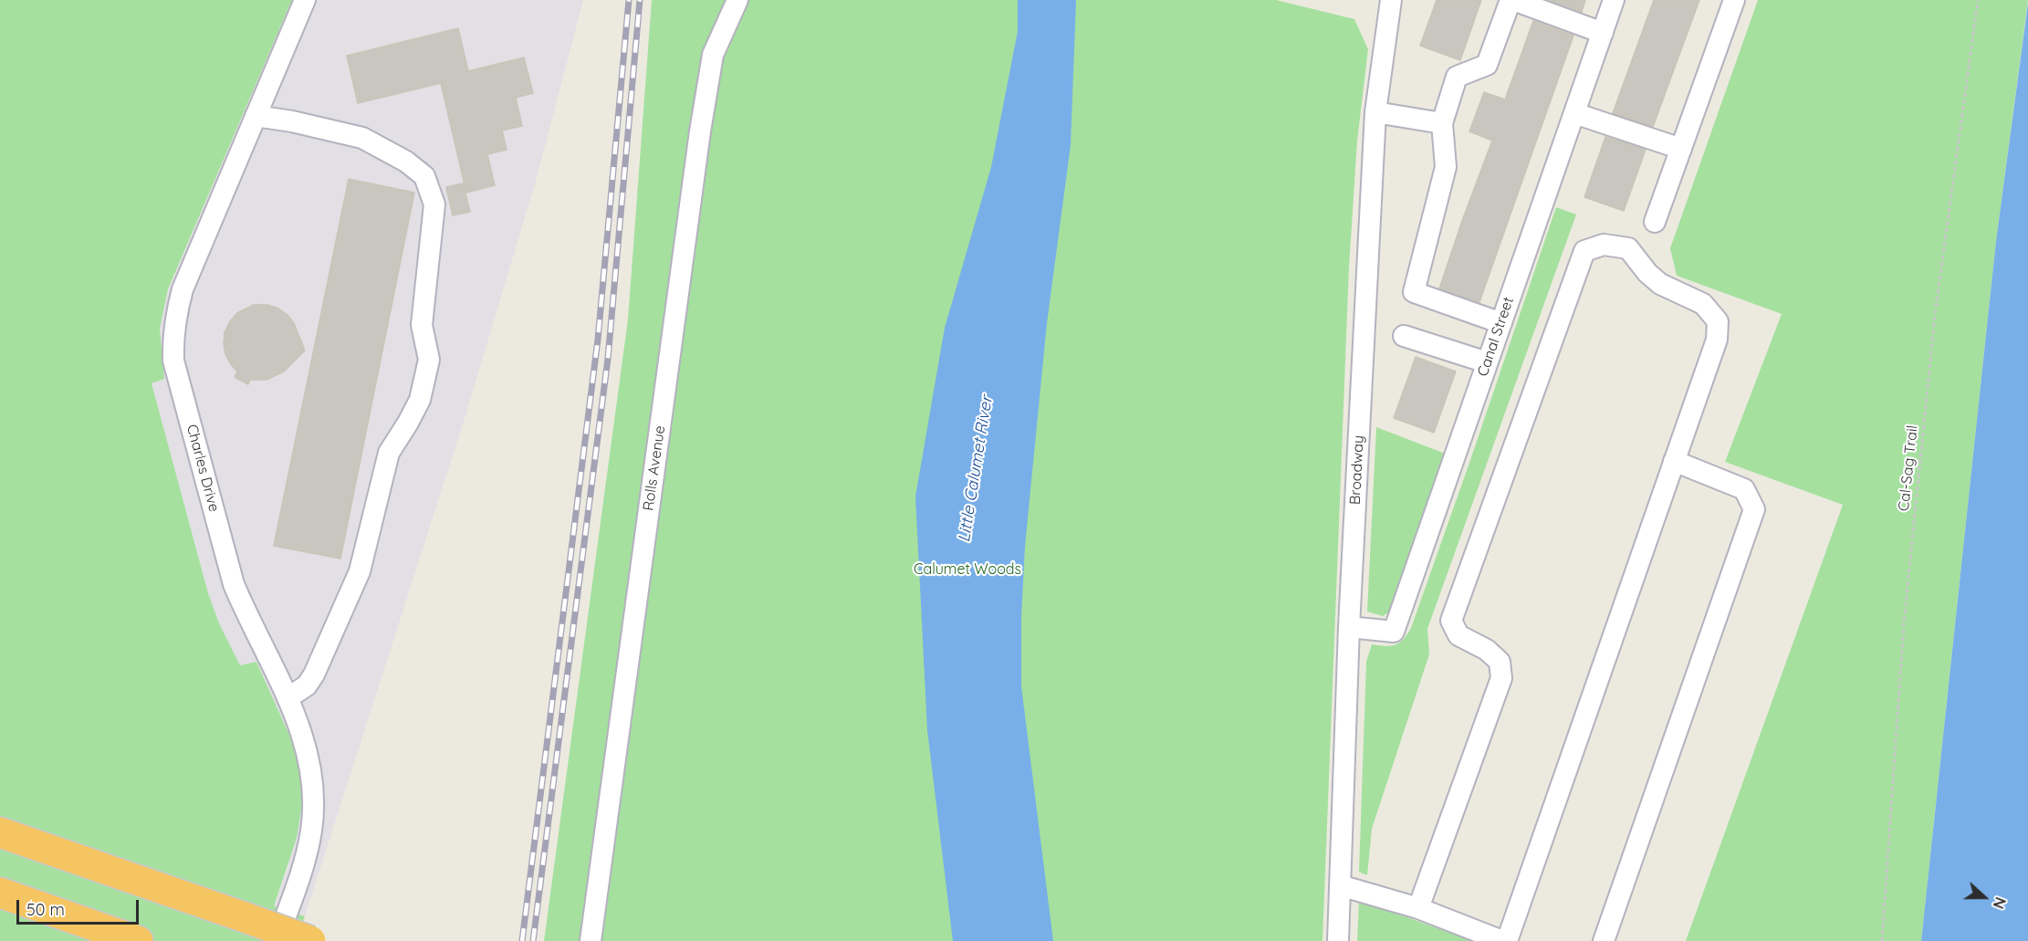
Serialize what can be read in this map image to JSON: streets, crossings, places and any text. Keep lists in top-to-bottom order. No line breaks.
{"streets":{"street":["Canal Street","Charles Drive","Rolls Avenue","Broadway"],"path":["Cal-Sag Trail"]},"crossings":[["Canal Street","Broadway"]],"water":["Little Calumet River"],"parks":["Calumet Woods"],"scale_bar":"50 m","north":"right"}
